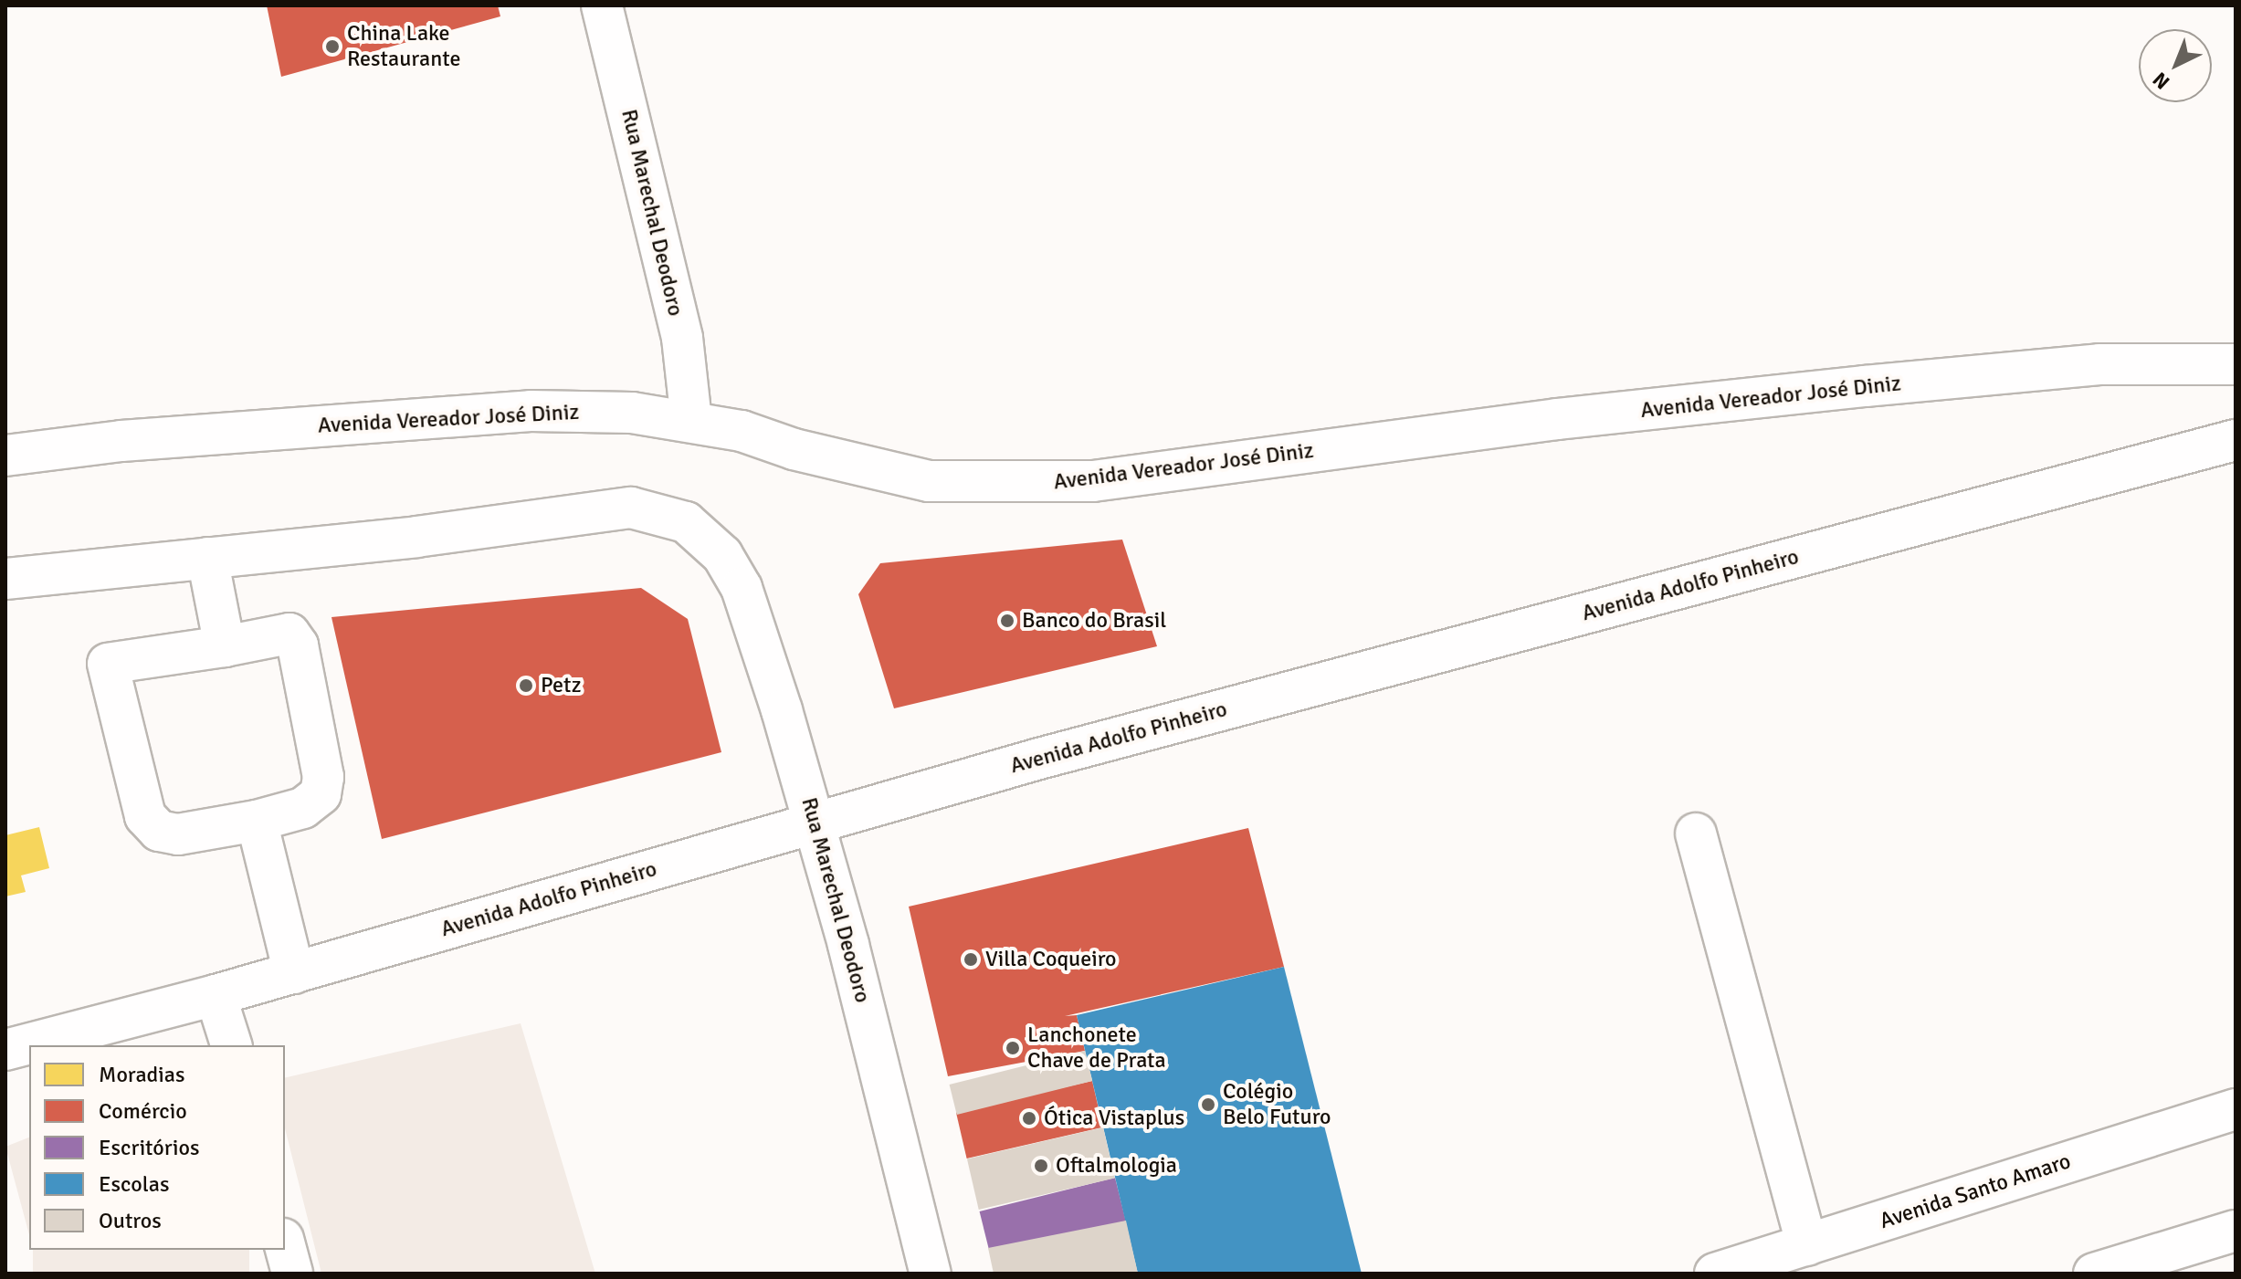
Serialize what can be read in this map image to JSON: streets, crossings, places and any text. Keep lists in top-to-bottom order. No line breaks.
{"streets":{"main road":["Rua Marechal Deodoro","Avenida Vereador José Diniz","Avenida Adolfo Pinheiro","Avenida Santo Amaro"]},"crossings":[["Rua Marechal Deodoro","Avenida Vereador José Diniz"],["Rua Marechal Deodoro","Avenida Adolfo Pinheiro"]],"places":["China Lake Restaurante","Banco do Brasil","Petz","Villa Coqueiro","Lanchonete Chave de Prata","Colégio Belo Futuro","Ótica Vistaplus","Oftalmologia"],"legend":["Moradias","Comércio","Escritórios","Escolas","Outros"],"north":"bottom left"}
